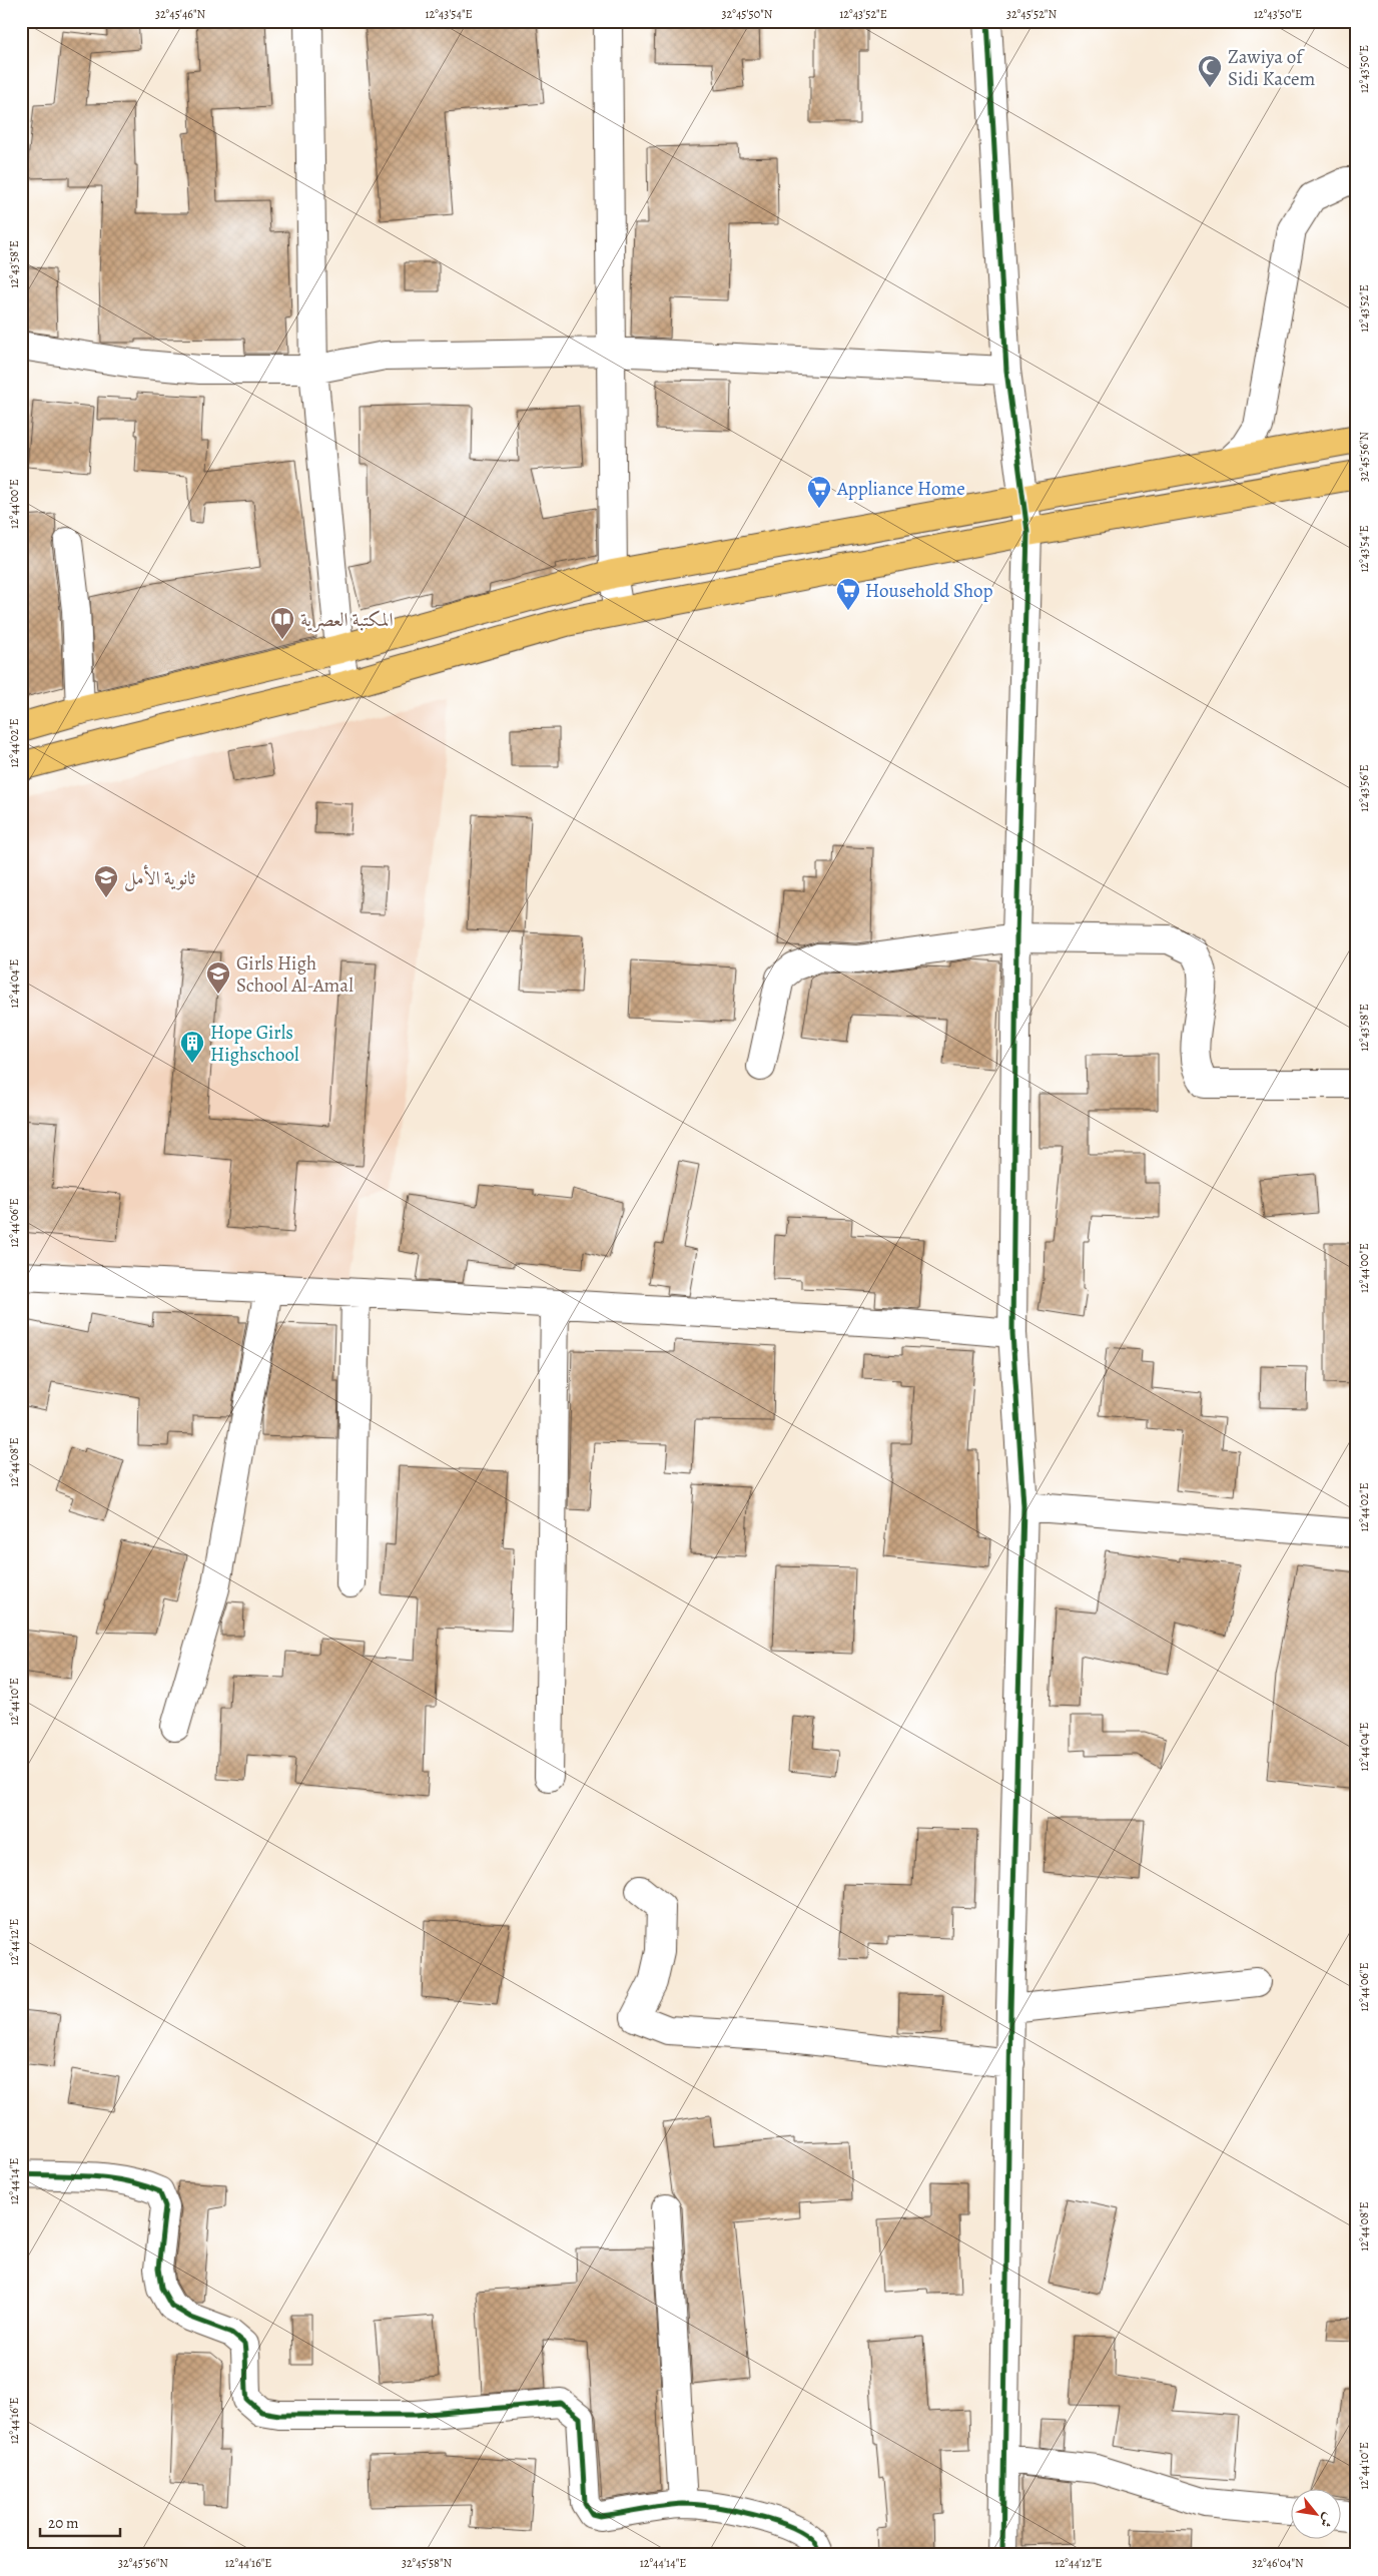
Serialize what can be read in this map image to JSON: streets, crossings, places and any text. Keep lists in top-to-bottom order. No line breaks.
{"places":{"mosque":["Zawiya of Sidi Kacem"],"supermarket":["Appliance Home","Household Shop"],"library":["المكتبة العصرية"],"school or university":["ثانوية الأمل","Girls High School Al-Amal"],"building":["Hope Girls Highschool"]},"scale_bar":"20 m","north":"bottom right","coordinates":["32°45'46\"N","12°43'54\"E","32°45'50\"N","12°43'52\"E","32°45'52\"N","12°43'50\"E","12°43'58\"E","32°45'56\"N","12°44'00\"E","12°44'02\"E","12°43'56\"E","12°44'04\"E","12°44'06\"E","12°44'08\"E","12°44'10\"E","12°44'12\"E","12°44'14\"E","12°44'16\"E","32°45'58\"N","32°46'04\"N"]}
